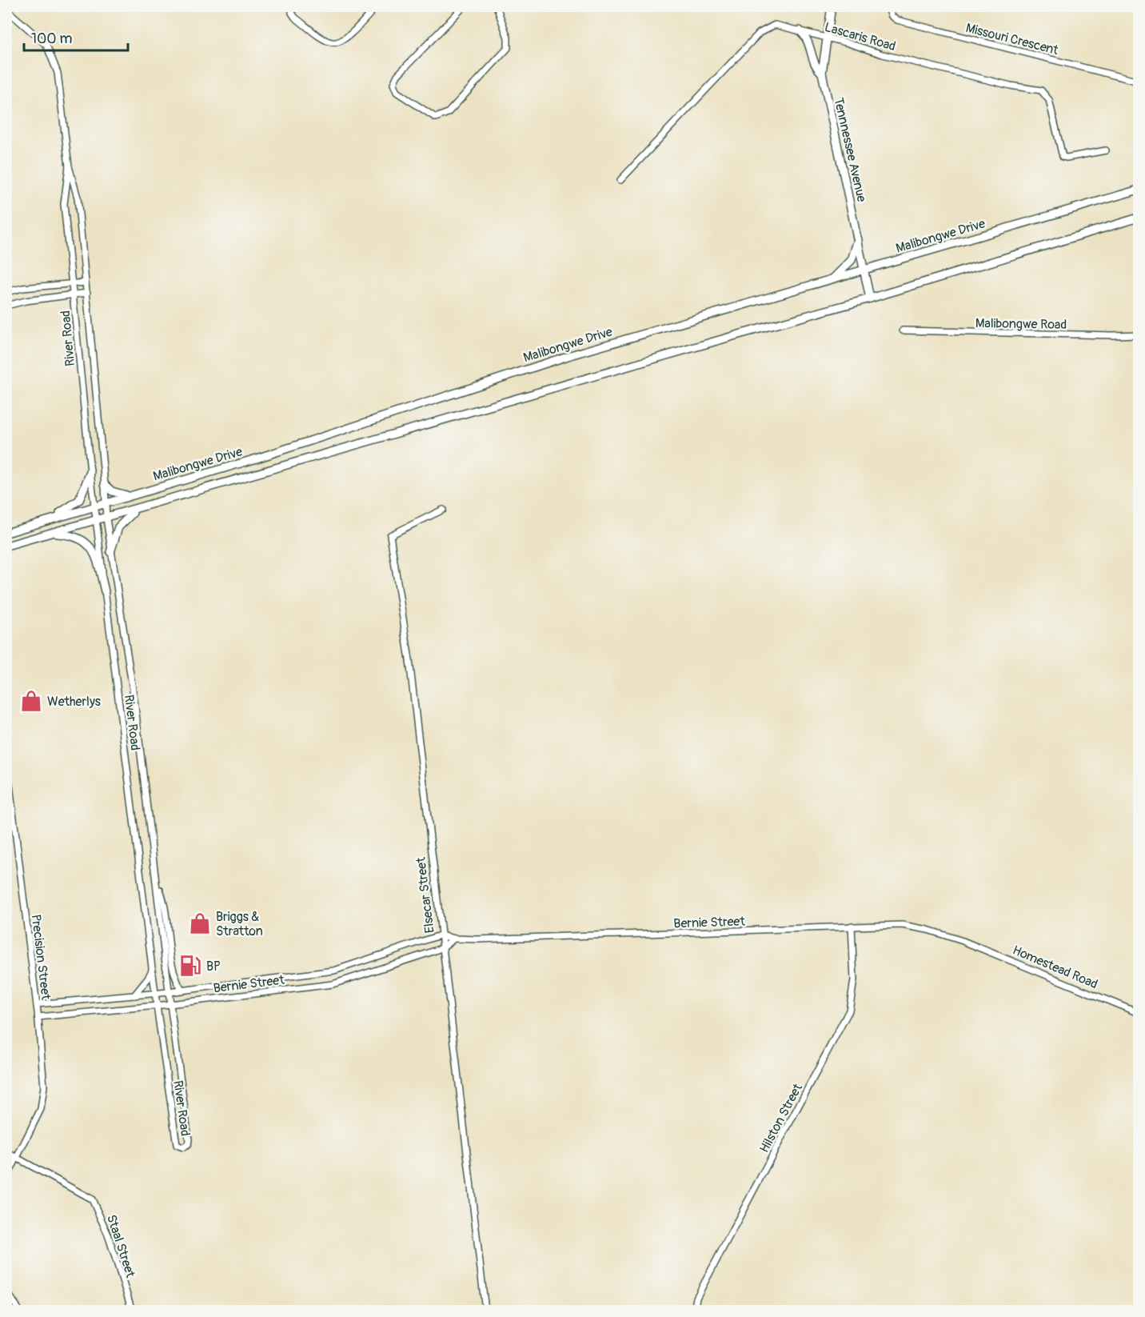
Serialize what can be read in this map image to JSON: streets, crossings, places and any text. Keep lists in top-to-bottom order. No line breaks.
{"streets":{"main road":["Tennnessee Avenue","Malibongwe Drive"],"street":["Lascaris Road","Missouri Crescent","Malibongwe Road","River Road","Elsecar Street","Bernie Street","Precision Street","Homestead Road","Hilston Street","Staal Street"]},"crossings":[["Lascaris Road","Tennnessee Avenue"],["Tennnessee Avenue","Malibongwe Drive"],["Malibongwe Drive","River Road"],["River Road","Bernie Street"],["Elsecar Street","Bernie Street"],["Bernie Street","Precision Street"],["Bernie Street","Homestead Road"],["Bernie Street","Hilston Street"],["Precision Street","Staal Street"]],"places":{"shop":["Wetherlys","Briggs & Stratton"],"fuel station":["BP"]},"scale_bar":"100 m"}
